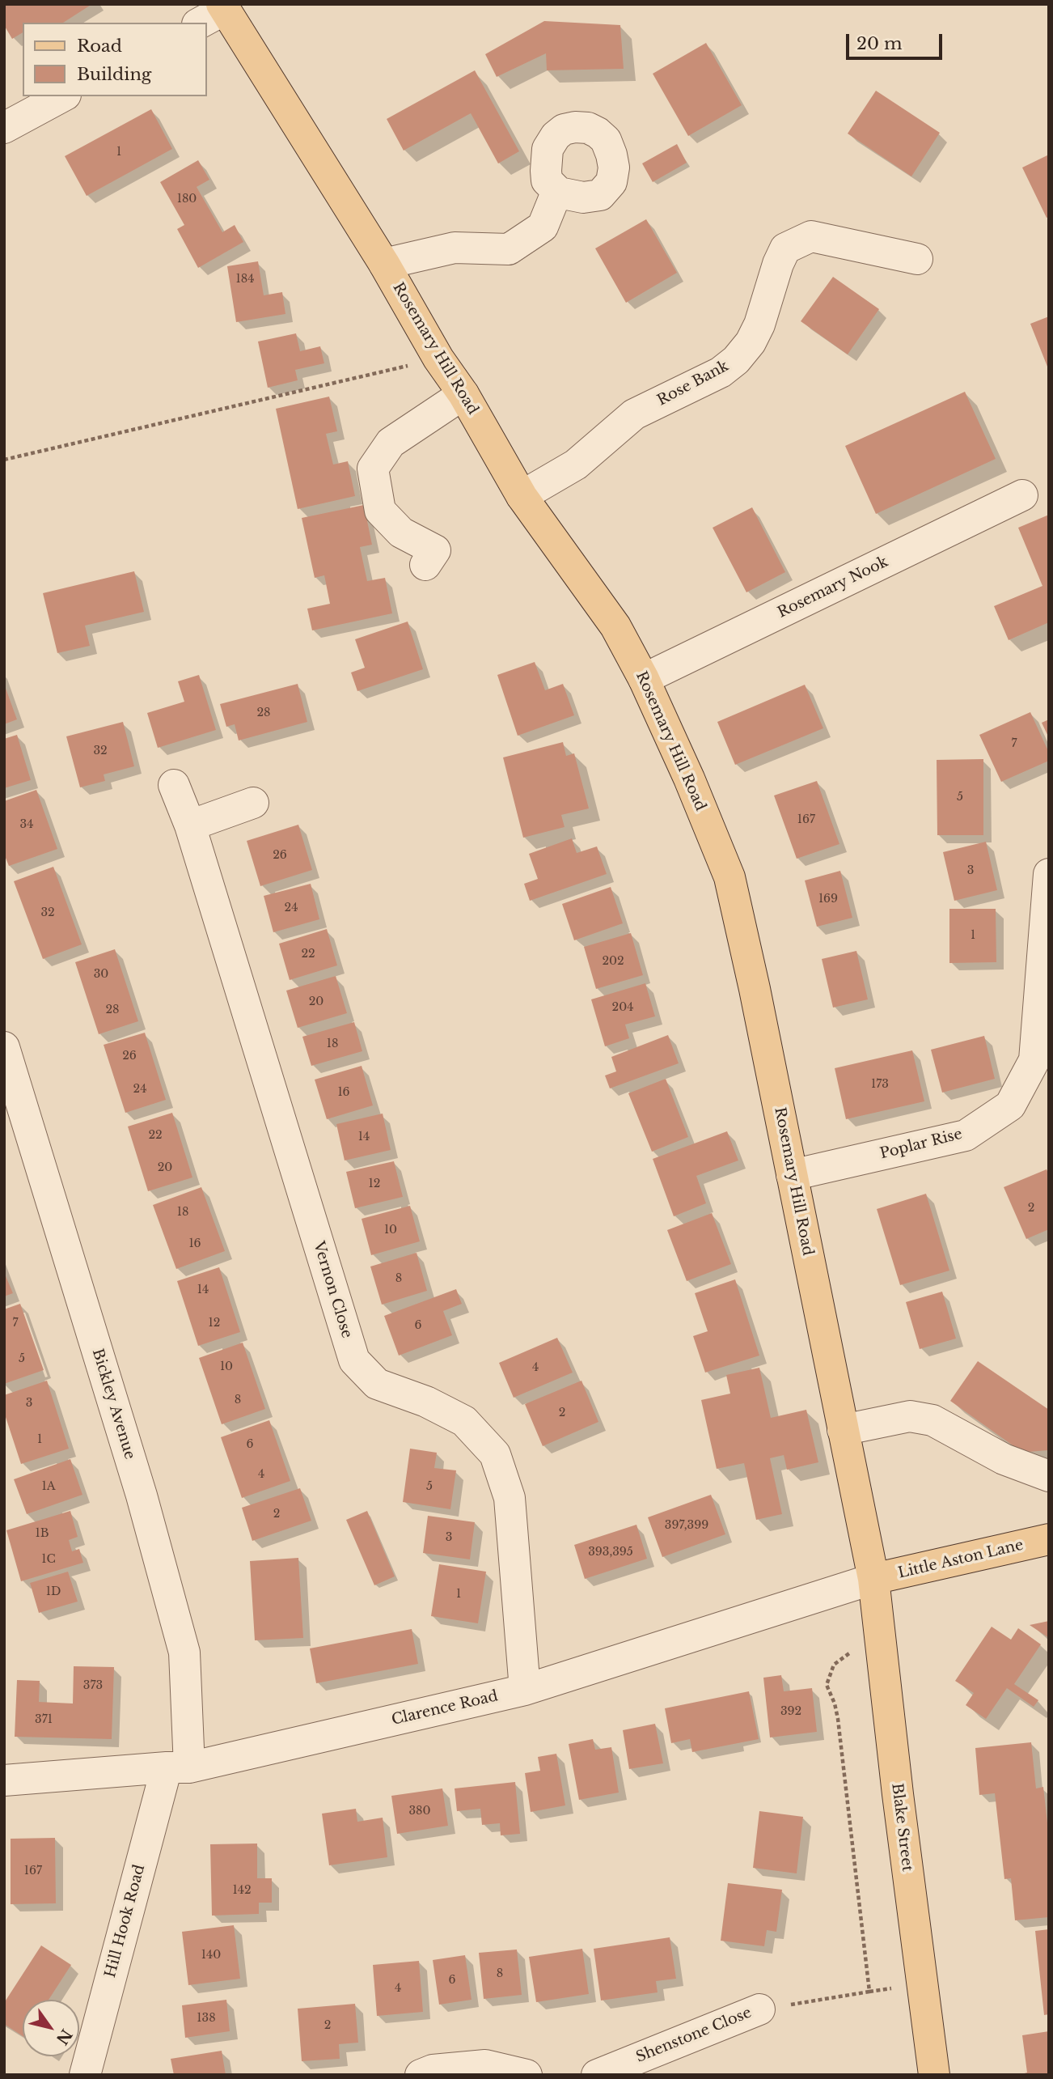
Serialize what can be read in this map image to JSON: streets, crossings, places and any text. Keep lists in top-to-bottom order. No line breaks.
{"streets":{"main road":["Rosemary Hill Road","Little Aston Lane","Blake Street"],"street":["Rose Bank","Rosemary Nook","Poplar Rise","Vernon Close","Bickley Avenue","Clarence Road","Hill Hook Road","Shenstone Close"]},"crossings":[["Rosemary Hill Road","Rose Bank"],["Rosemary Hill Road","Rosemary Nook"],["Rosemary Hill Road","Poplar Rise"],["Rosemary Hill Road","Little Aston Lane"],["Rosemary Hill Road","Clarence Road"],["Rosemary Hill Road","Blake Street"],["Vernon Close","Clarence Road"],["Bickley Avenue","Clarence Road"],["Bickley Avenue","Hill Hook Road"],["Little Aston Lane","Clarence Road"],["Little Aston Lane","Blake Street"],["Clarence Road","Blake Street"],["Clarence Road","Hill Hook Road"]],"house_numbers":["1","180","184","28","7","32","5","167","34","26","3","169","24","32","1","22","202","30","20","204","28","18","26","173","24","16","22","14","20","12","2","18","10","16","8","14","7","12","6","5","10","4","8","3","2","1","6","4","1A","5","2","397,399","1B","3","393,395","1C","1D","1","373","392","371","380","167","142","140","8","6","4","138","2"],"legend":["Road","Building"],"scale_bar":"20 m","north":"bottom right"}
